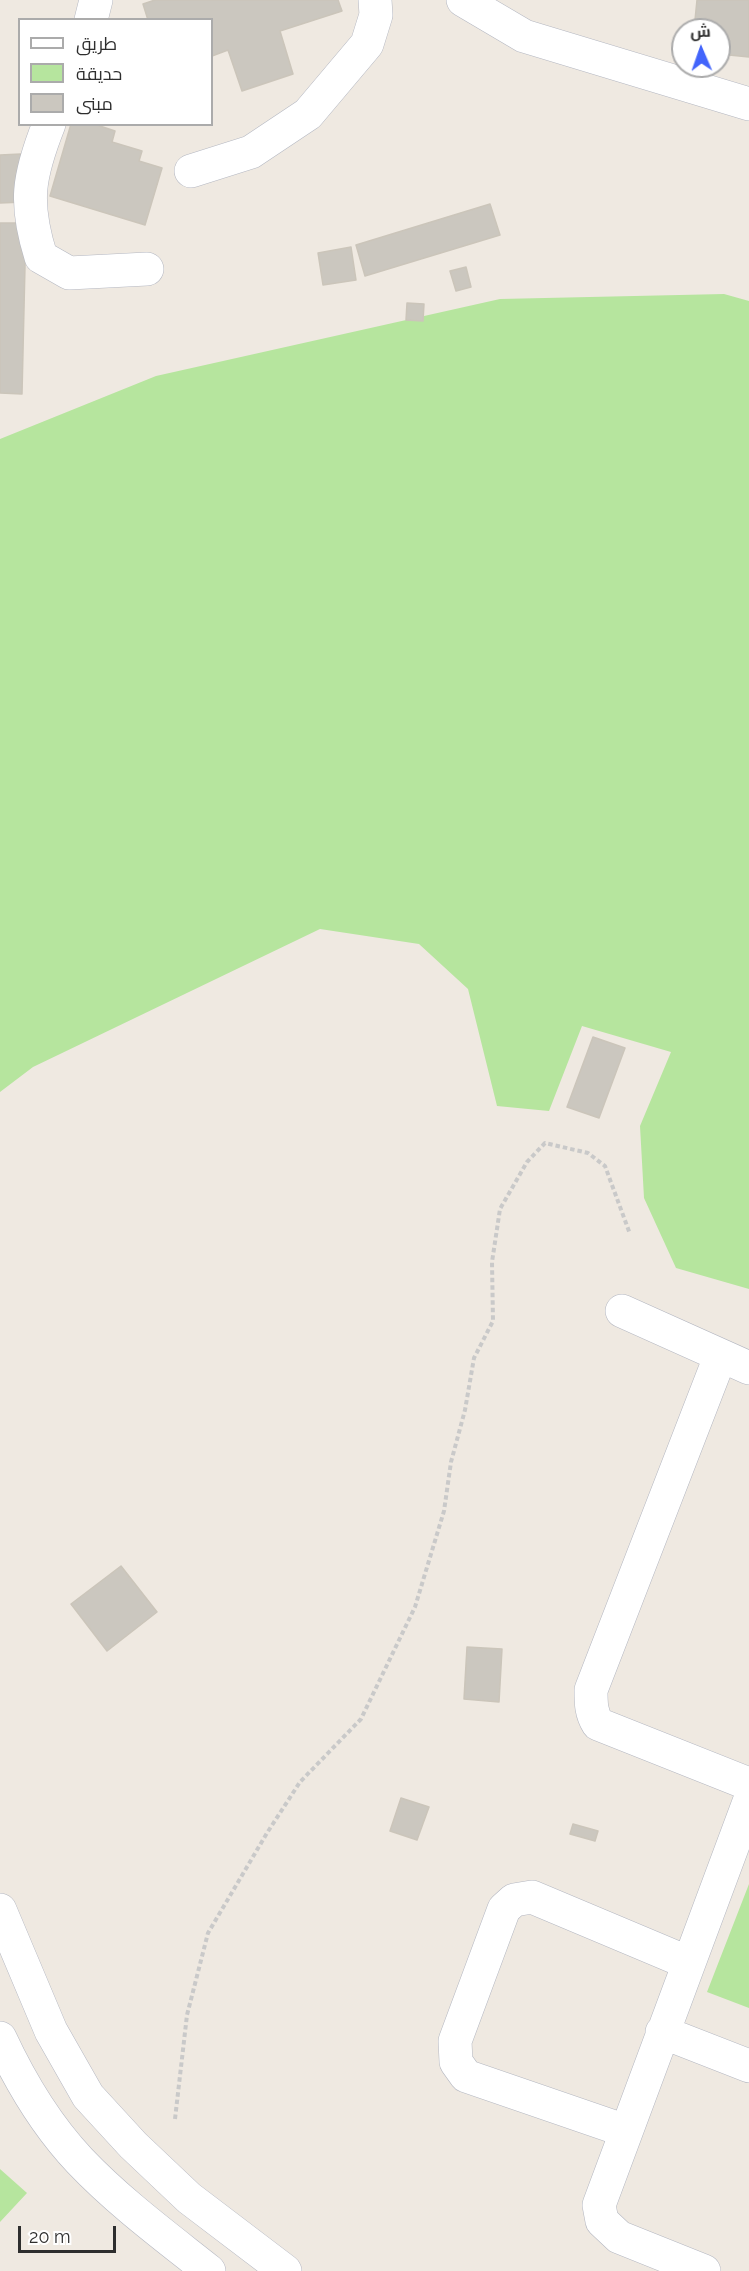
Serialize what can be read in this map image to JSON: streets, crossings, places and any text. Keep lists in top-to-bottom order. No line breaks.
{"legend":["طريق","حديقة","مبنى"],"scale_bar":"20 m","north":"top"}
